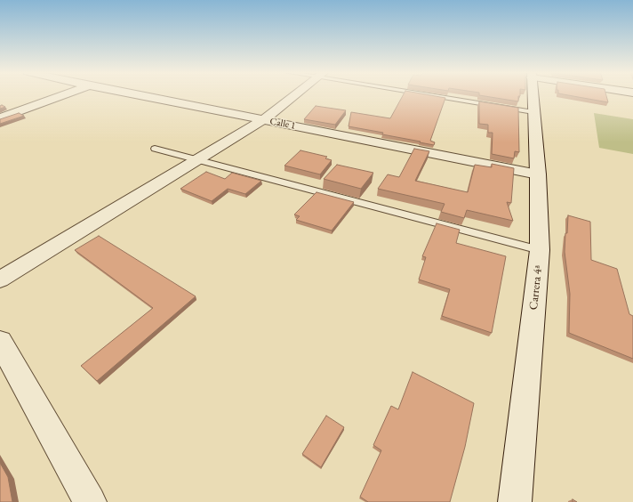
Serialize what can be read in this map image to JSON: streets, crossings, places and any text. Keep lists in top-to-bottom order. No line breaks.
{"streets":{"street":["Calle 1","Carrera 4ª"]},"crossings":[["Calle 1","Carrera 4ª"]]}
